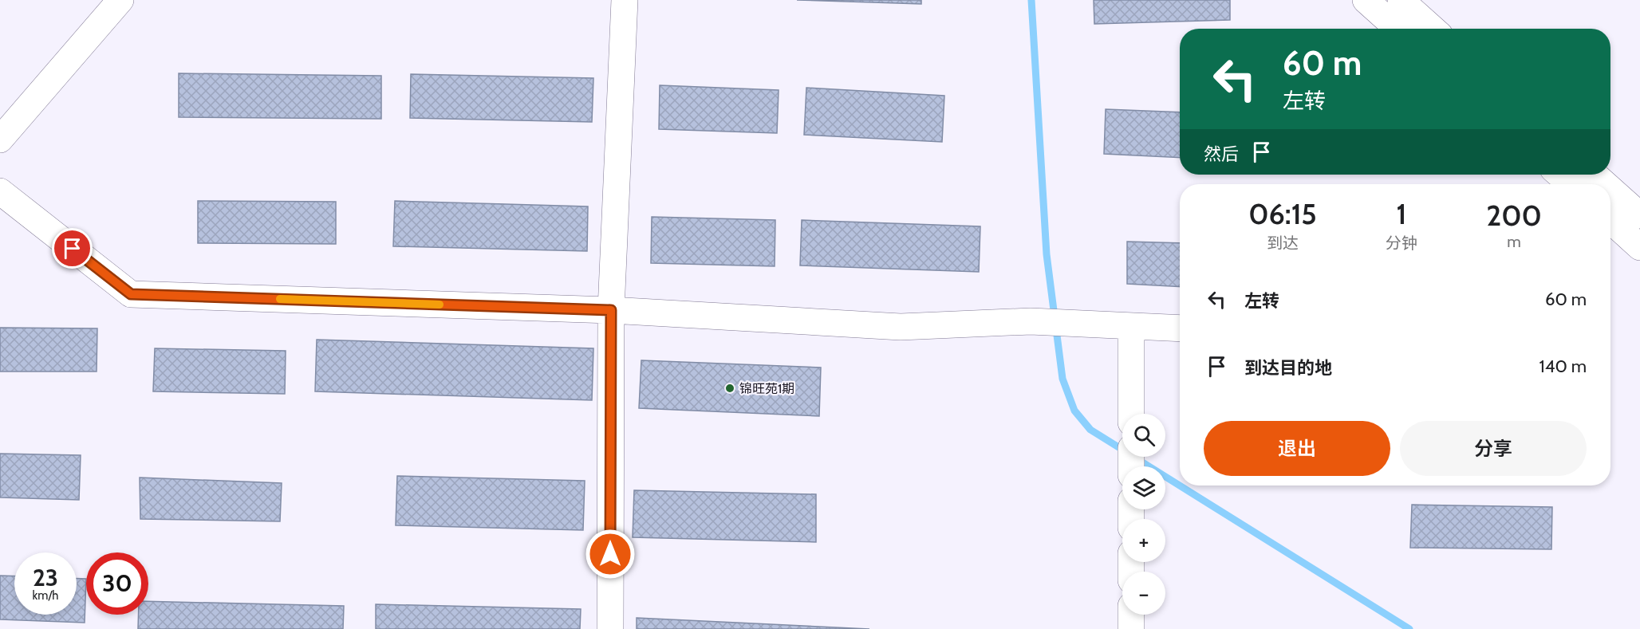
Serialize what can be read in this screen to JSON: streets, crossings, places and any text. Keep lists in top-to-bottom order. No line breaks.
{"places":["锦旺苑1期"],"page":{"turn":["60 m","左转"],"then":"然后","eta":["06:15","到达","1","分钟","200","m"],"list":[{"name":"左转","value":"60 m"},{"name":"到达目的地","value":"140 m"}],"buttons":["退出","分享"],"map_buttons":["+","−"],"speed":"23 km/h","limit":"30"}}
